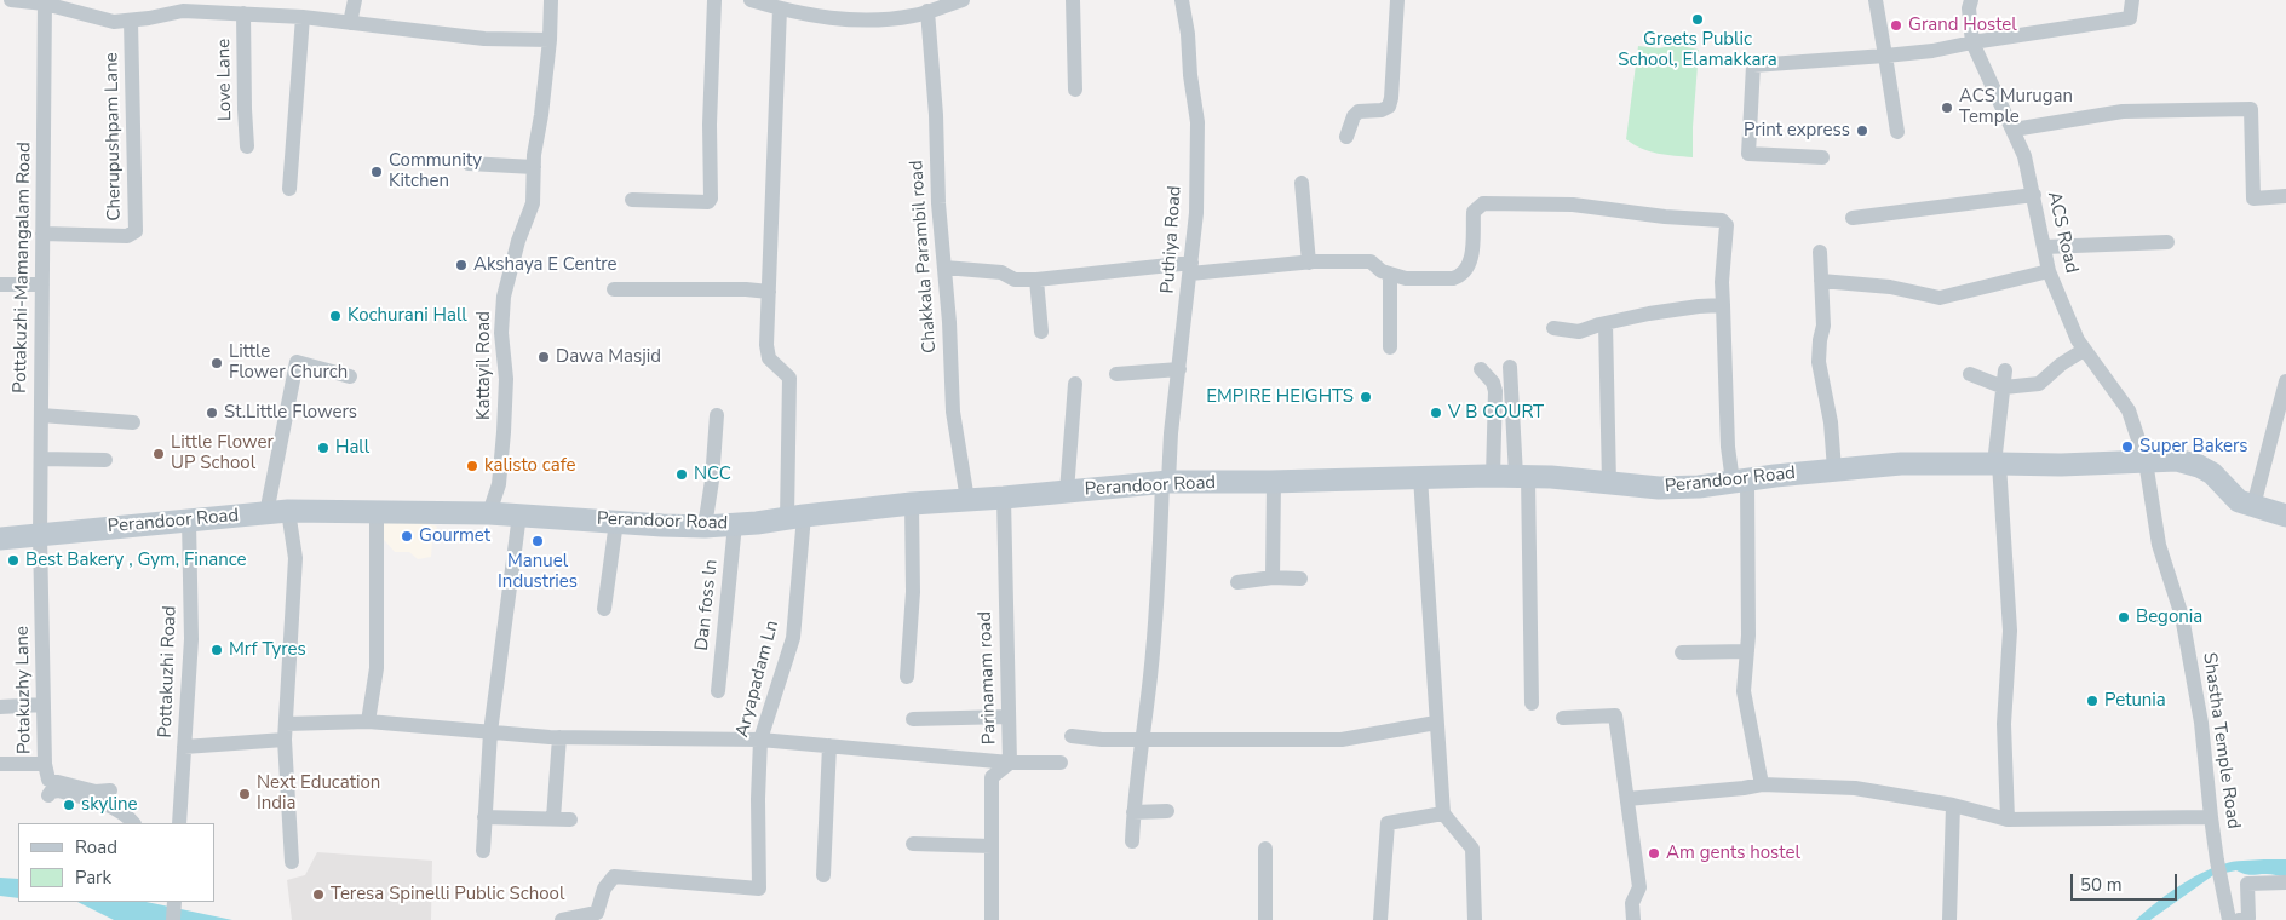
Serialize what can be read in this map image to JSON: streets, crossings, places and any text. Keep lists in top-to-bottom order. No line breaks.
{"streets":{"main road":["Perandoor Road"],"street":["Love Lane","Cherupushpam Lane","ACS Road","Puthiya Road","Chakkala Parambil road","Pottakuzhi-Mamangalam Road","Kattayil Road","Dan foss ln","Pottakuzhi Road","Parinamam road","Aryapadam Ln","Potakuzhy Lane","Shastha Temple Road"]},"crossings":[["Cherupushpam Lane","Pottakuzhi-Mamangalam Road"],["ACS Road","Perandoor Road"],["ACS Road","Shastha Temple Road"],["Puthiya Road","Perandoor Road"],["Chakkala Parambil road","Perandoor Road"],["Pottakuzhi-Mamangalam Road","Perandoor Road"],["Pottakuzhi-Mamangalam Road","Potakuzhy Lane"],["Kattayil Road","Perandoor Road"],["Perandoor Road","Dan foss ln"],["Perandoor Road","Pottakuzhi Road"],["Perandoor Road","Parinamam road"],["Perandoor Road","Aryapadam Ln"],["Perandoor Road","Potakuzhy Lane"],["Perandoor Road","Shastha Temple Road"]],"places":["Greets Public School, Elamakkara","Grand Hostel","ACS Murugan Temple","Print express","Community Kitchen","Akshaya E Centre","Kochurani Hall","Dawa Masjid","Little Flower Church","EMPIRE HEIGHTS","St.Little Flowers","V B COURT","Super Bakers","Hall","Little Flower UP School","kalisto cafe","NCC","Gourmet","Manuel Industries","Best Bakery , Gym, Finance","Begonia","Mrf Tyres","Petunia","Next Education India","skyline","Am gents hostel","Teresa Spinelli Public School"],"legend":["Road","Park"],"scale_bar":"50 m"}
